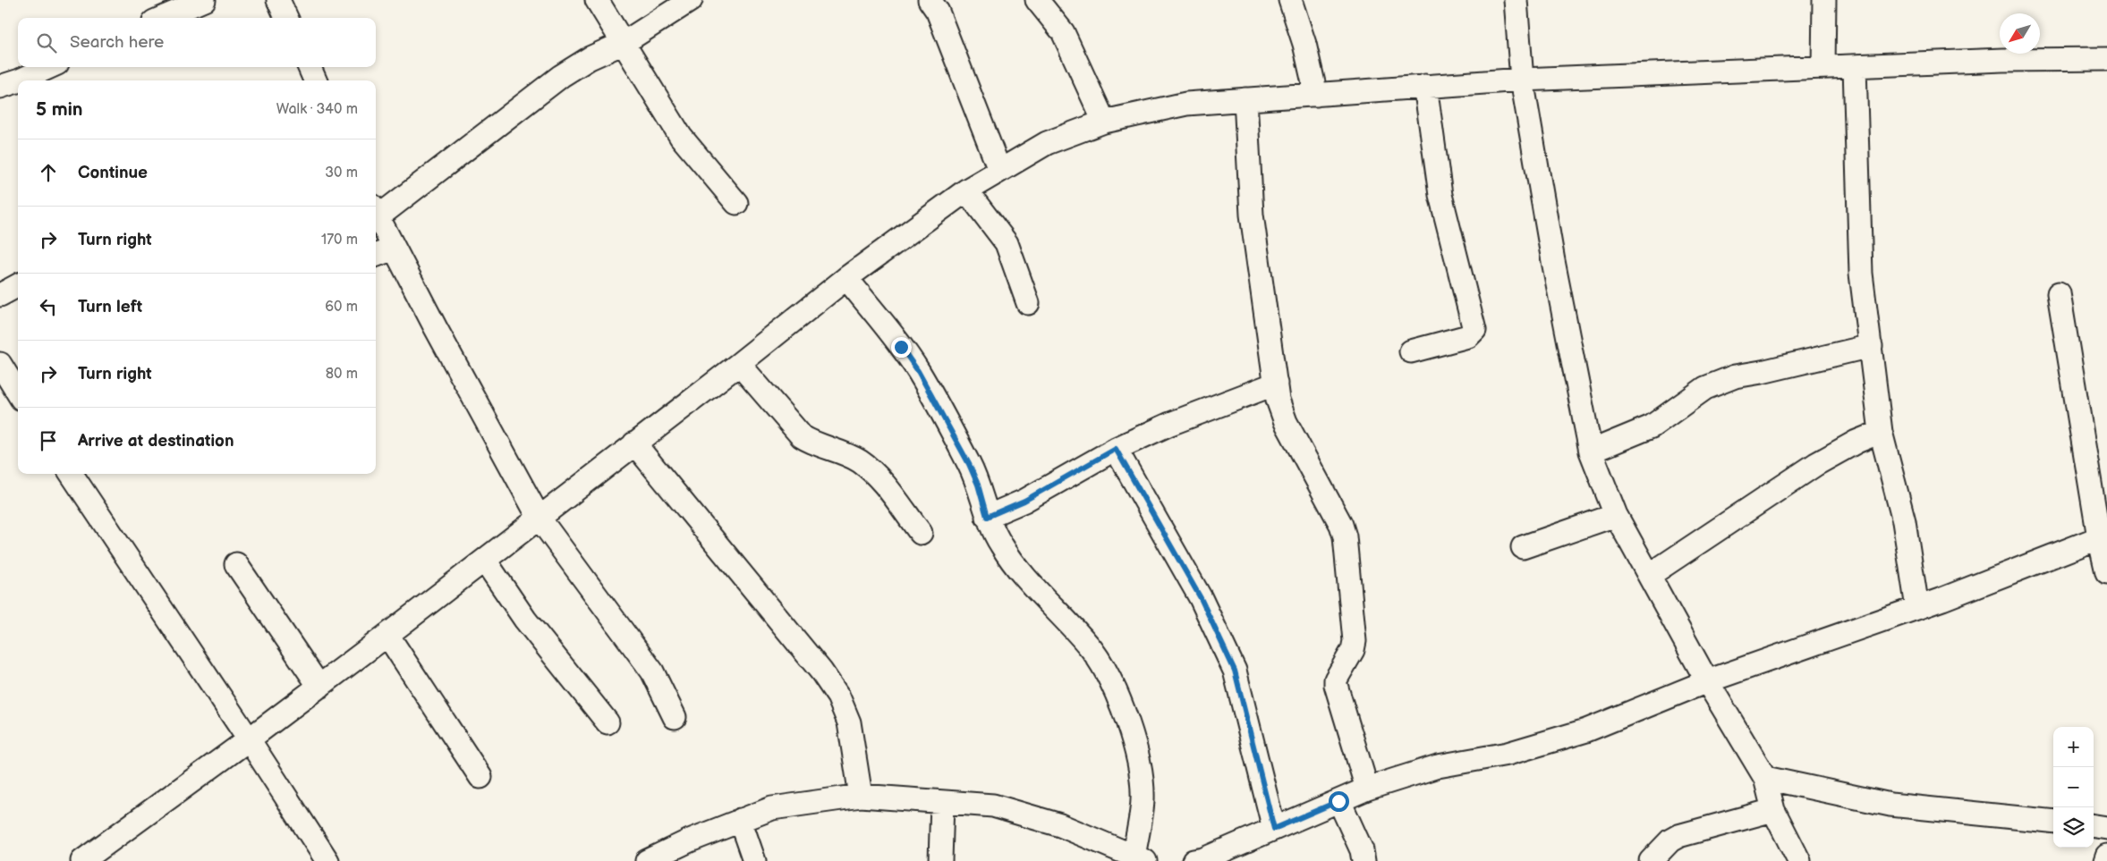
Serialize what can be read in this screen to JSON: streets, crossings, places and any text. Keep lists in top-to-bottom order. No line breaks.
{"north":"bottom left","page":{"search":"Search here","heading":["5 min","Walk · 340 m"],"list":[["Continue","30 m"],["Turn right","170 m"],["Turn left","60 m"],["Turn right","80 m"],"Arrive at destination"],"map_buttons":["+","−"]}}
